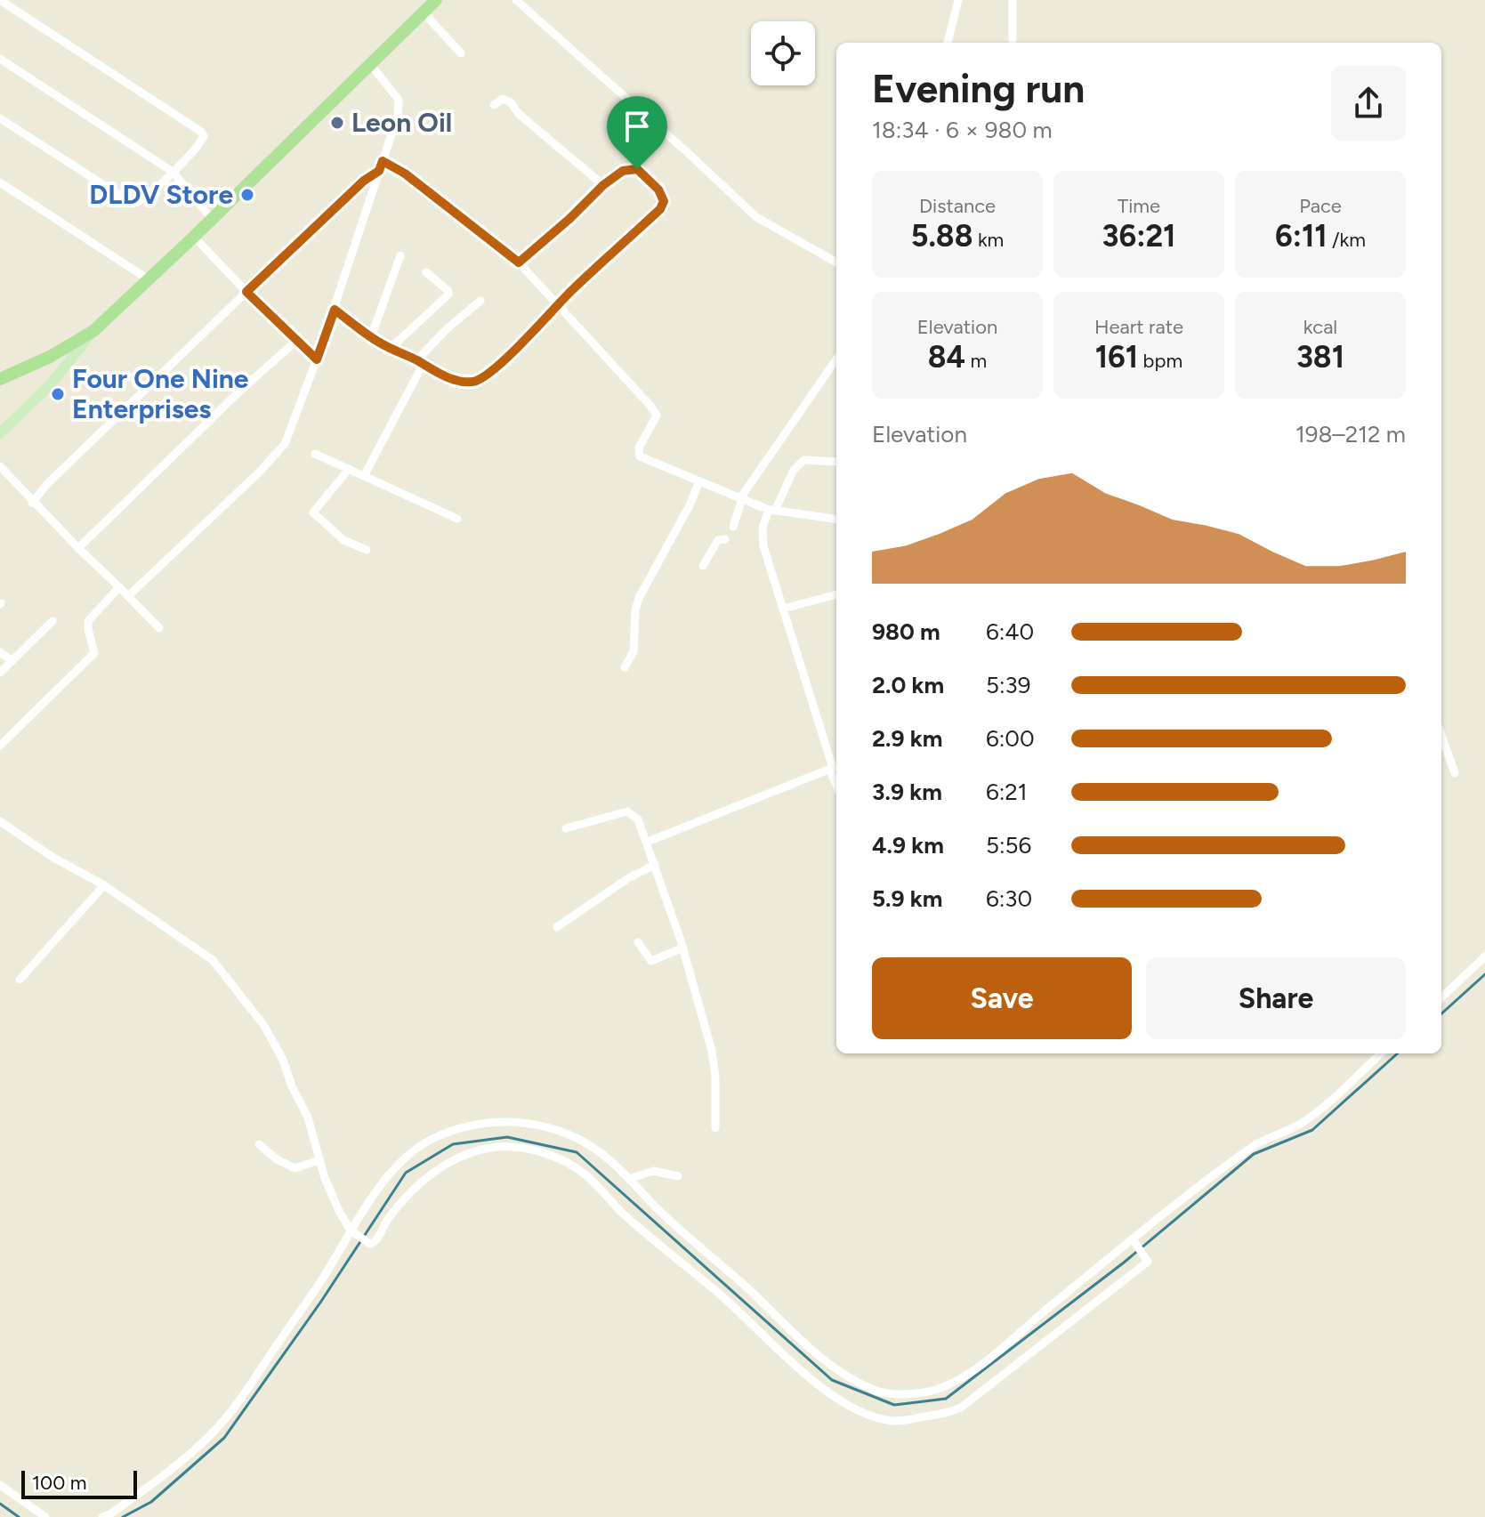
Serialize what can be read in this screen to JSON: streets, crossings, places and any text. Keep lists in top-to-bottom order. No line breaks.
{"places":["Leon Oil","DLDV Store","Four One Nine Enterprises"],"scale_bar":"100 m","page":{"heading":["Evening run","18:34 · 6 × 980 m"],"stats":[["Distance","5.88 km"],["Time","36:21"],["Pace","6:11 /km"],["Elevation","84 m"],["Heart rate","161 bpm"],["kcal","381"]],"chart":["Elevation","198–212 m"],"list":[{"name":"980 m","note":"6:40"},{"name":"2.0 km","note":"5:39"},{"name":"2.9 km","note":"6:00"},{"name":"3.9 km","note":"6:21"},{"name":"4.9 km","note":"5:56"},{"name":"5.9 km","note":"6:30"}],"buttons":["Save","Share"],"scale":"100 m"}}
